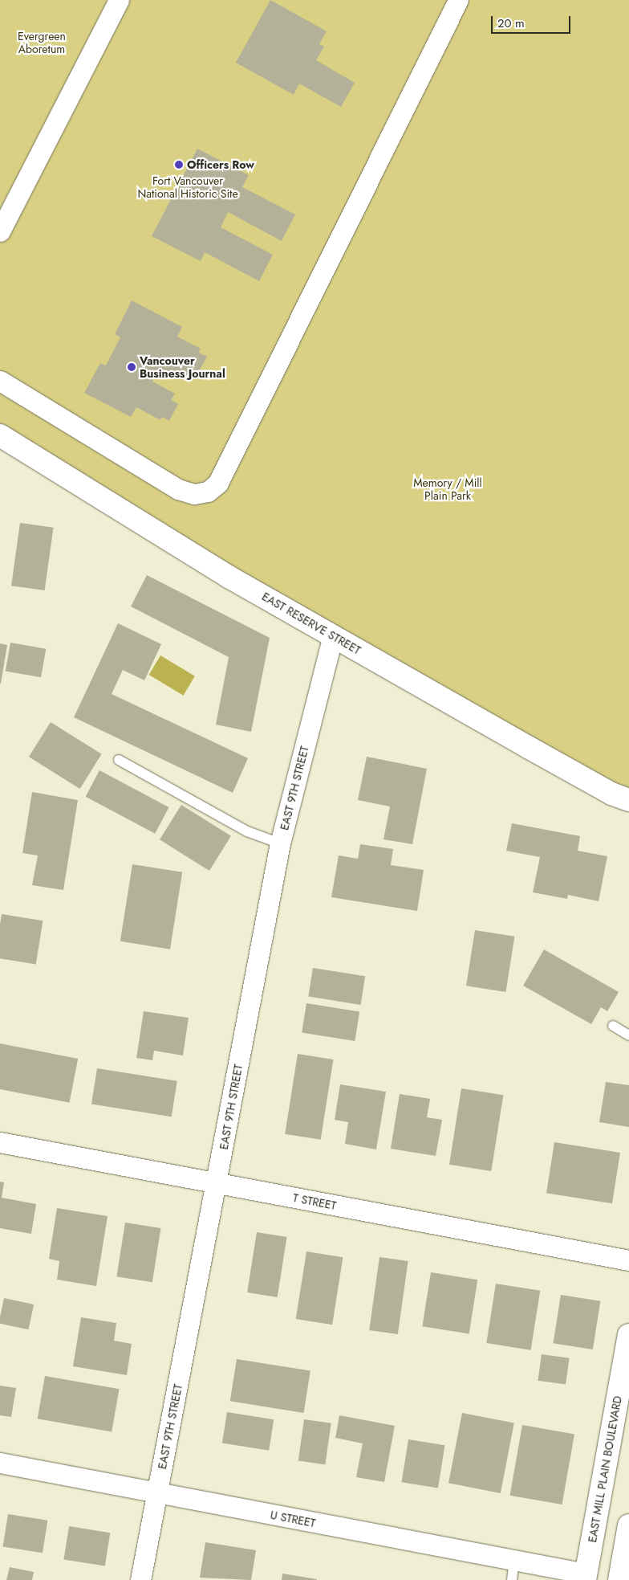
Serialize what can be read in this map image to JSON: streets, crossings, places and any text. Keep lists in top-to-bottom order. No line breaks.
{"streets":{"street":["EAST RESERVE STREET","EAST 9TH STREET","T STREET","EAST MILL PLAIN BOULEVARD","U STREET"]},"crossings":[["EAST RESERVE STREET","EAST 9TH STREET"],["EAST 9TH STREET","T STREET"],["EAST 9TH STREET","U STREET"],["EAST MILL PLAIN BOULEVARD","U STREET"]],"parks":["Evergreen Aboretum","Fort Vancouver National Historic Site","Memory / Mill Plain Park"],"places":["Officers Row","Vancouver Business Journal"],"scale_bar":"20 m"}
